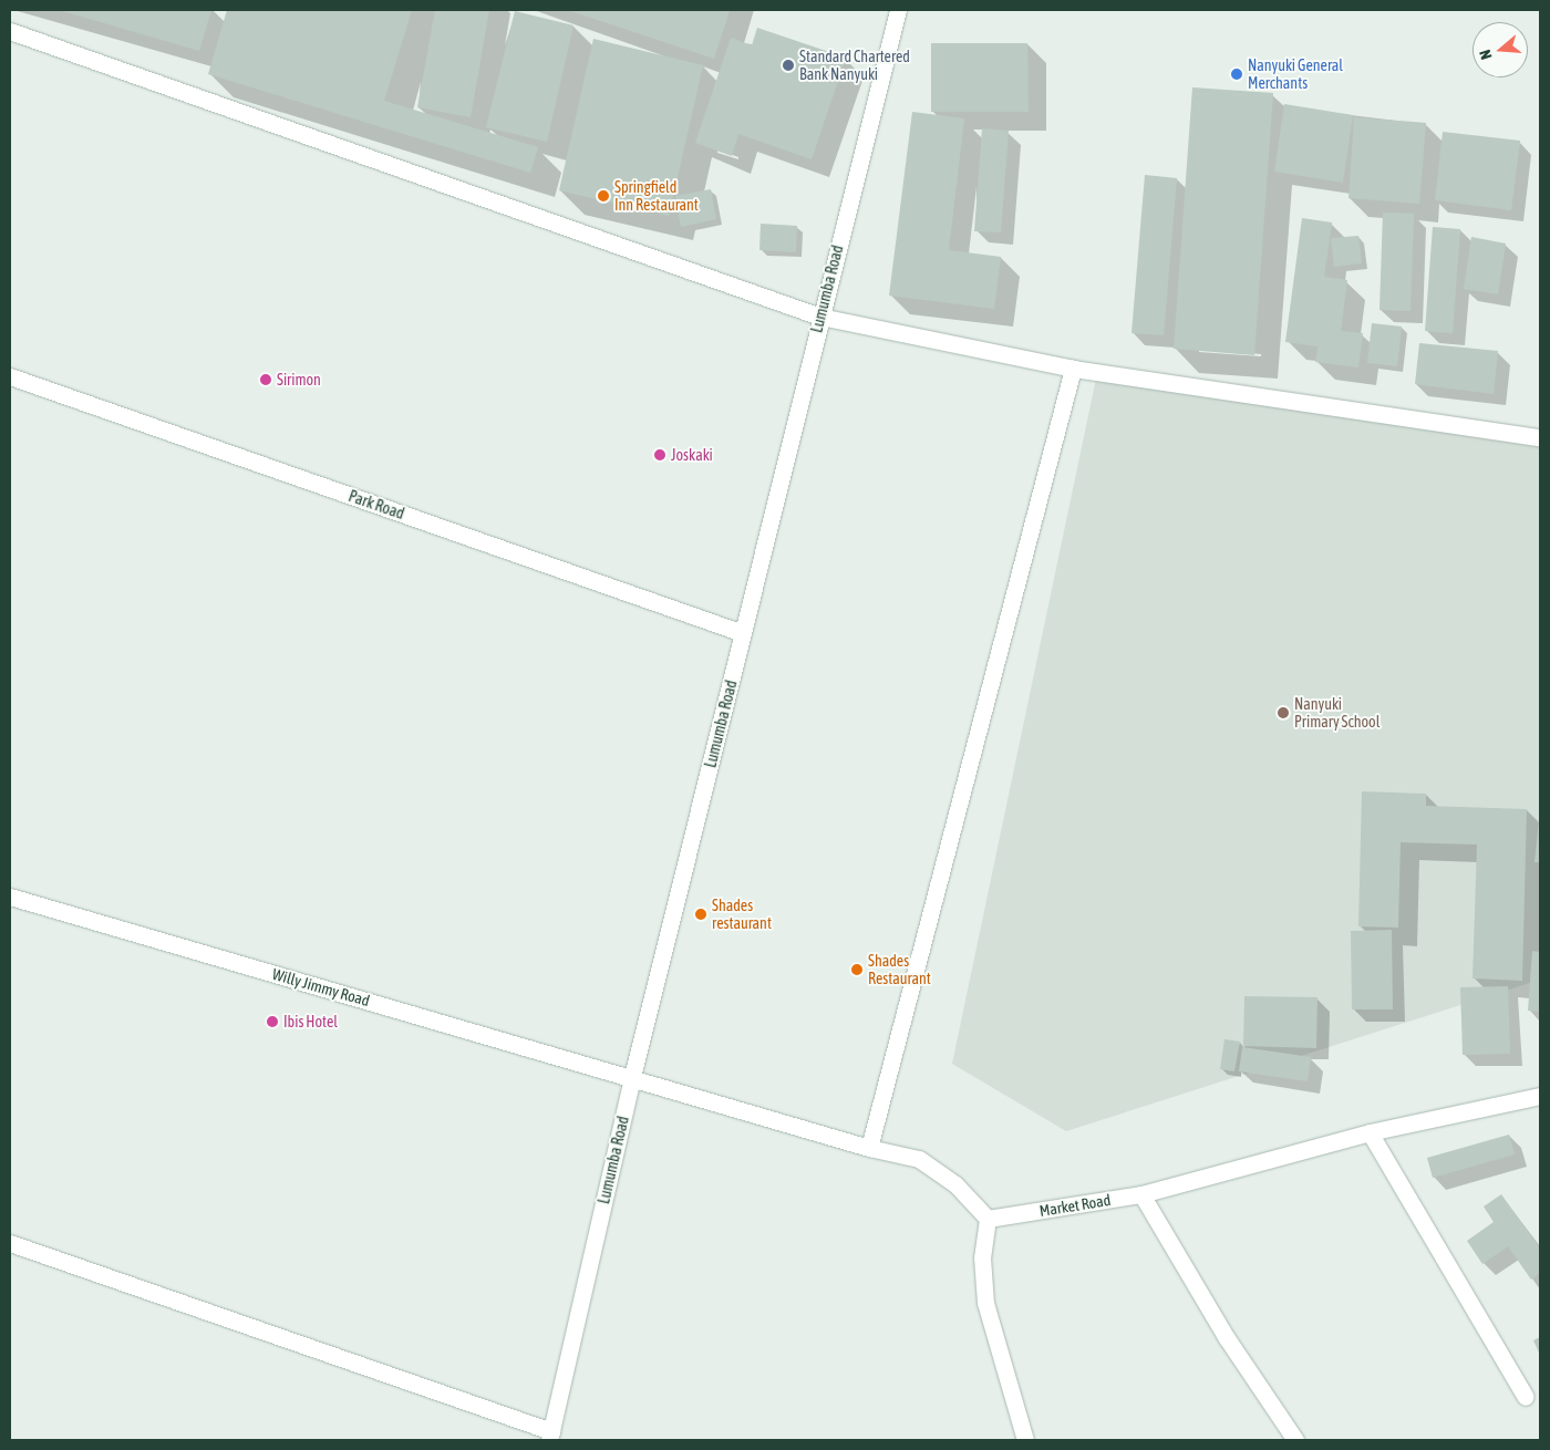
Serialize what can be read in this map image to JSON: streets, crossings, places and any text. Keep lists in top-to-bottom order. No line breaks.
{"streets":{"street":["Lumumba Road","Park Road","Willy Jimmy Road","Market Road"]},"crossings":[["Lumumba Road","Park Road"],["Lumumba Road","Willy Jimmy Road"]],"places":["Standard Chartered Bank Nanyuki","Nanyuki General Merchants","Springfield Inn Restaurant","Sirimon","Joskaki","Nanyuki Primary School","Shades restaurant","Shades Restaurant","Ibis Hotel"],"north":"left"}
